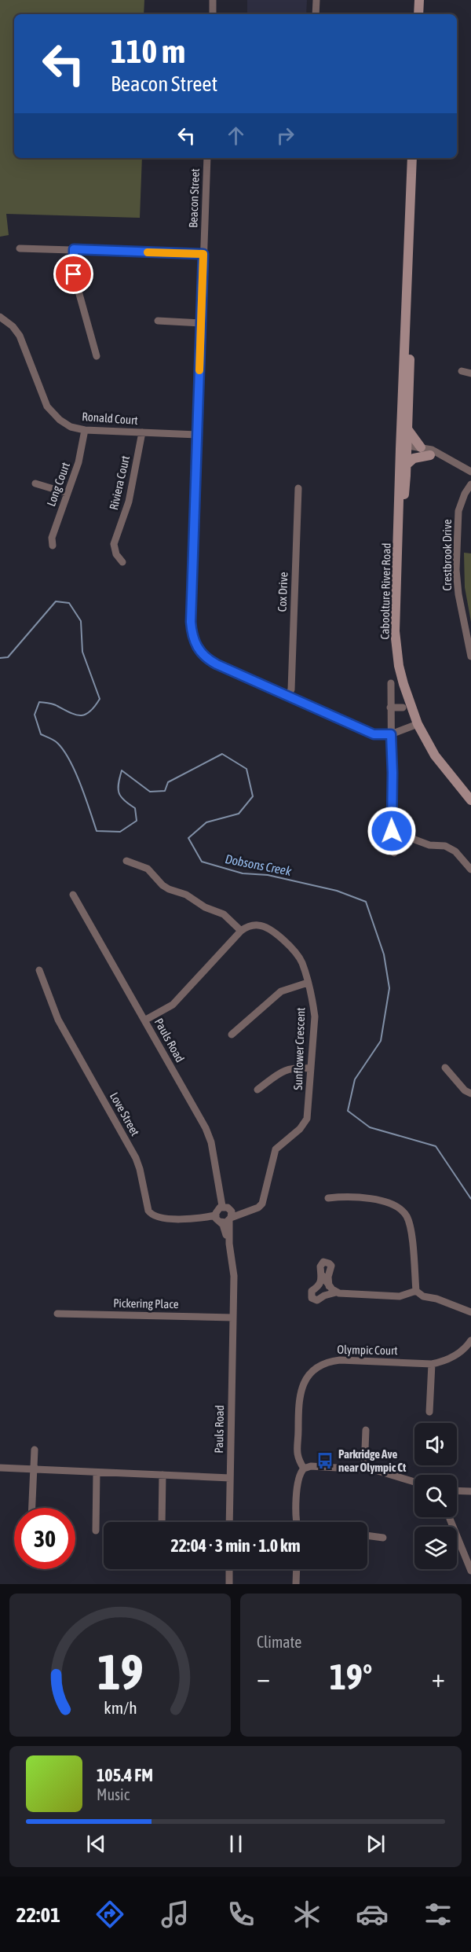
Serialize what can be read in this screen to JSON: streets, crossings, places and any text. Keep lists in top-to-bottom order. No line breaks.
{"streets":{"main road":["Caboolture River Road"],"street":["Beacon Street","Ronald Court","Riviera Court","Long Court","Crestbrook Drive","Cox Drive","Pauls Road","Sunflower Crescent","Love Street","Pickering Place","Olympic Court"]},"crossings":[["Beacon Street","Ronald Court"],["Beacon Street","Caboolture River Road"],["Beacon Street","Cox Drive"],["Ronald Court","Riviera Court"],["Ronald Court","Long Court"],["Pauls Road","Sunflower Crescent"],["Pauls Road","Love Street"],["Pauls Road","Pickering Place"],["Sunflower Crescent","Love Street"]],"water":["Dobsons Creek"],"places":{"bus stop":["Parkridge Ave near Olympic Ct"]},"page":{"turn":["110 m","Beacon Street"],"limit":"30","trip":"22:04 · 3 min · 1.0 km","tile":"Climate","heat":["−","19°","+"],"song":["105.4 FM","Music"],"tabs":"22:01","gauge":["19","km/h"]}}
